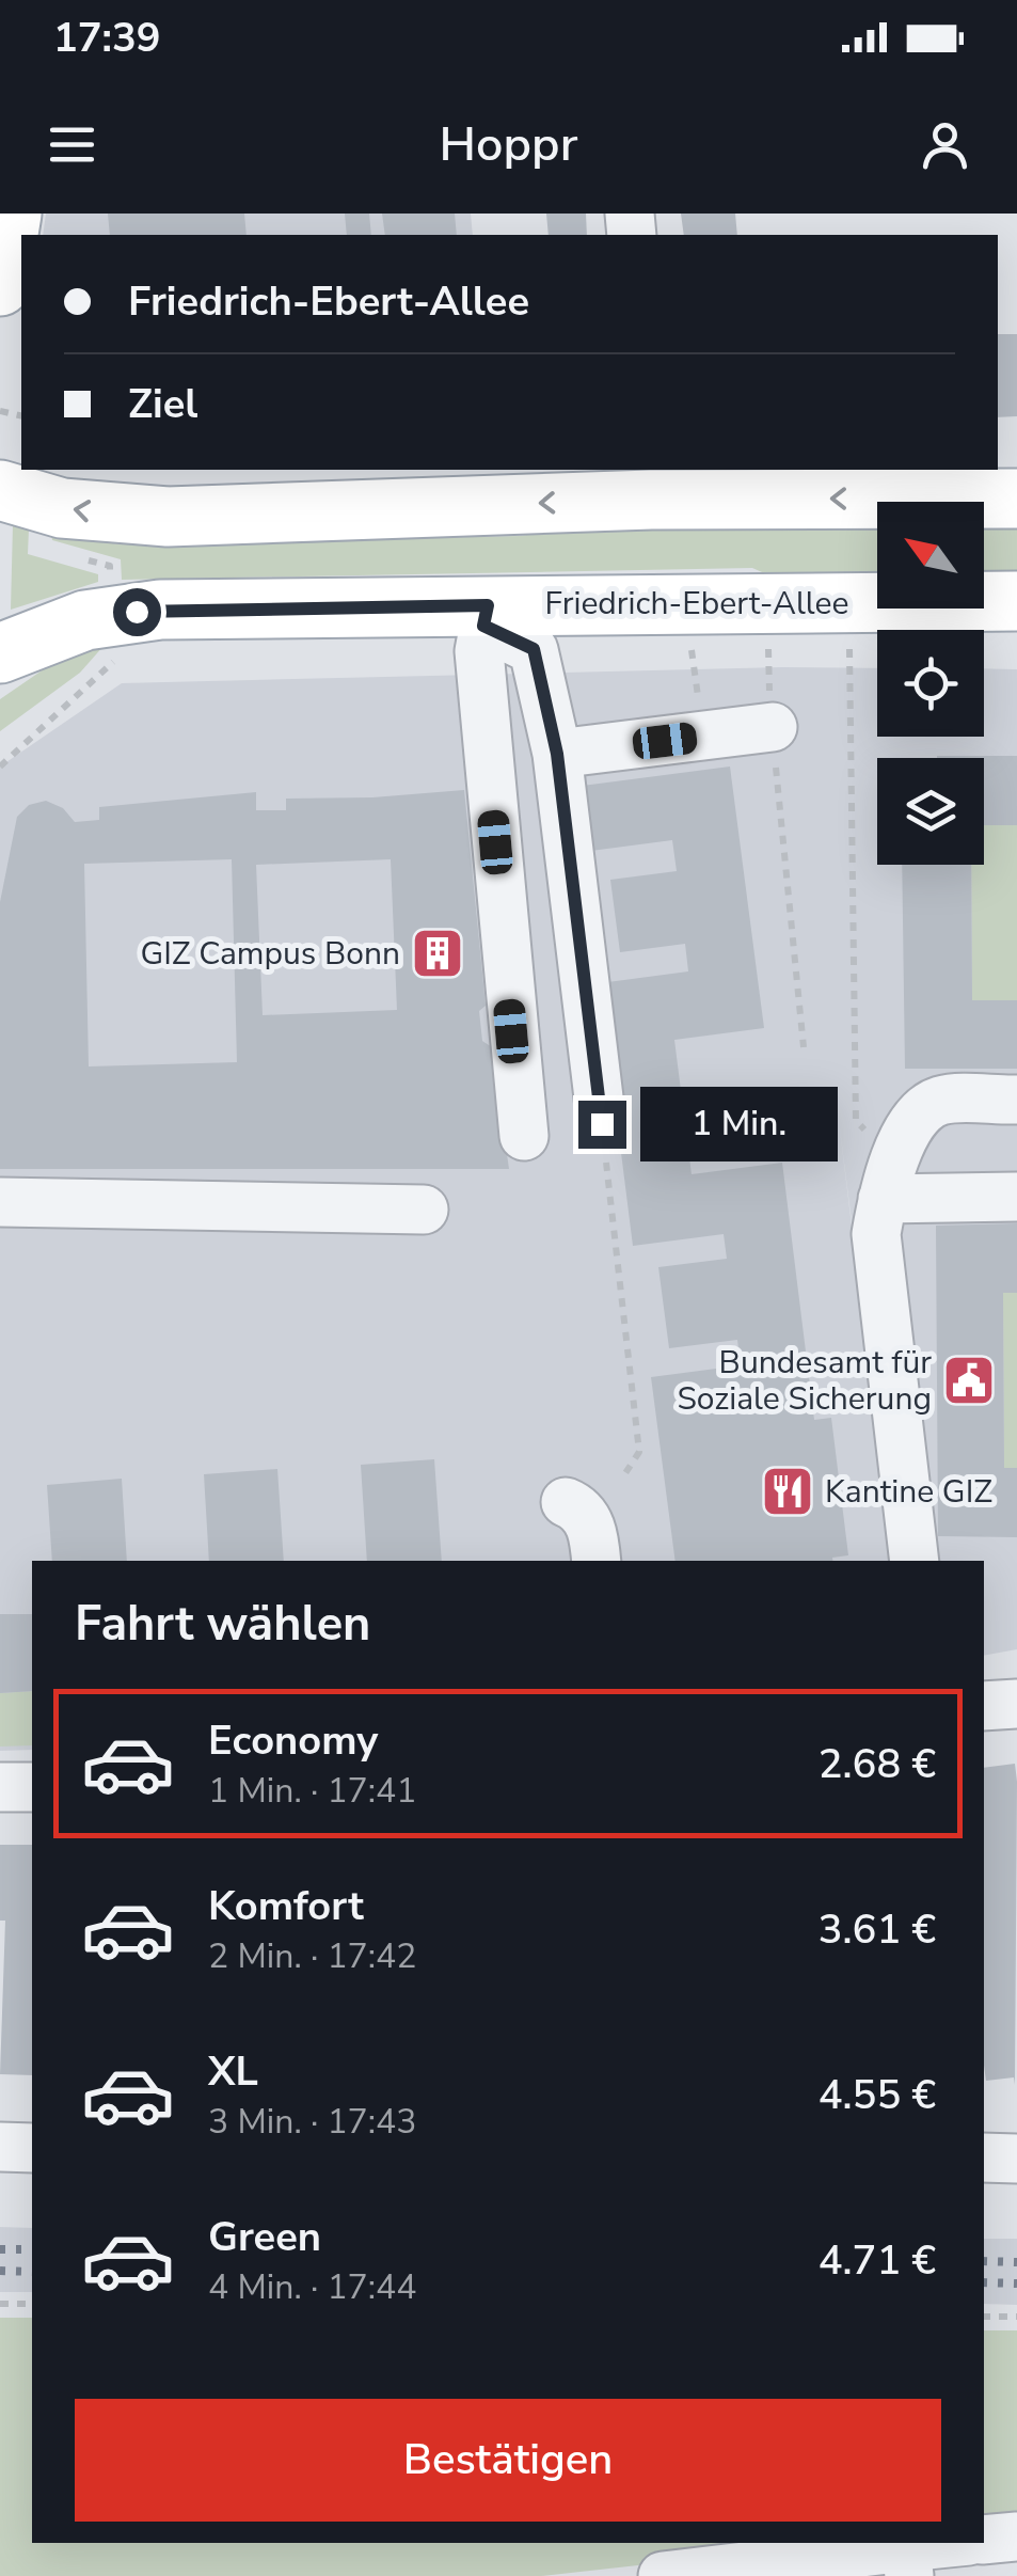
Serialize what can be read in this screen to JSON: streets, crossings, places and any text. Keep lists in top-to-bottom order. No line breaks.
{"streets":{"main road":["Friedrich-Ebert-Allee"]},"places":{"building":["GIZ Campus Bonn"],"public building":["Bundesamt für Soziale Sicherung"],"restaurant":["Kantine GIZ"]},"north":"top left","page":{"status":"17:39","header":"Hoppr","banner":["Friedrich-Ebert-Allee","Ziel"],"bubble":"1 Min.","heading":"Fahrt wählen","list":[{"name":"Economy","note":"1 Min. · 17:41","value":"2.68 €"},{"name":"Komfort","note":"2 Min. · 17:42","value":"3.61 €"},{"name":"XL","note":"3 Min. · 17:43","value":"4.55 €"},{"name":"Green","note":"4 Min. · 17:44","value":"4.71 €"}],"buttons":"Bestätigen"}}
